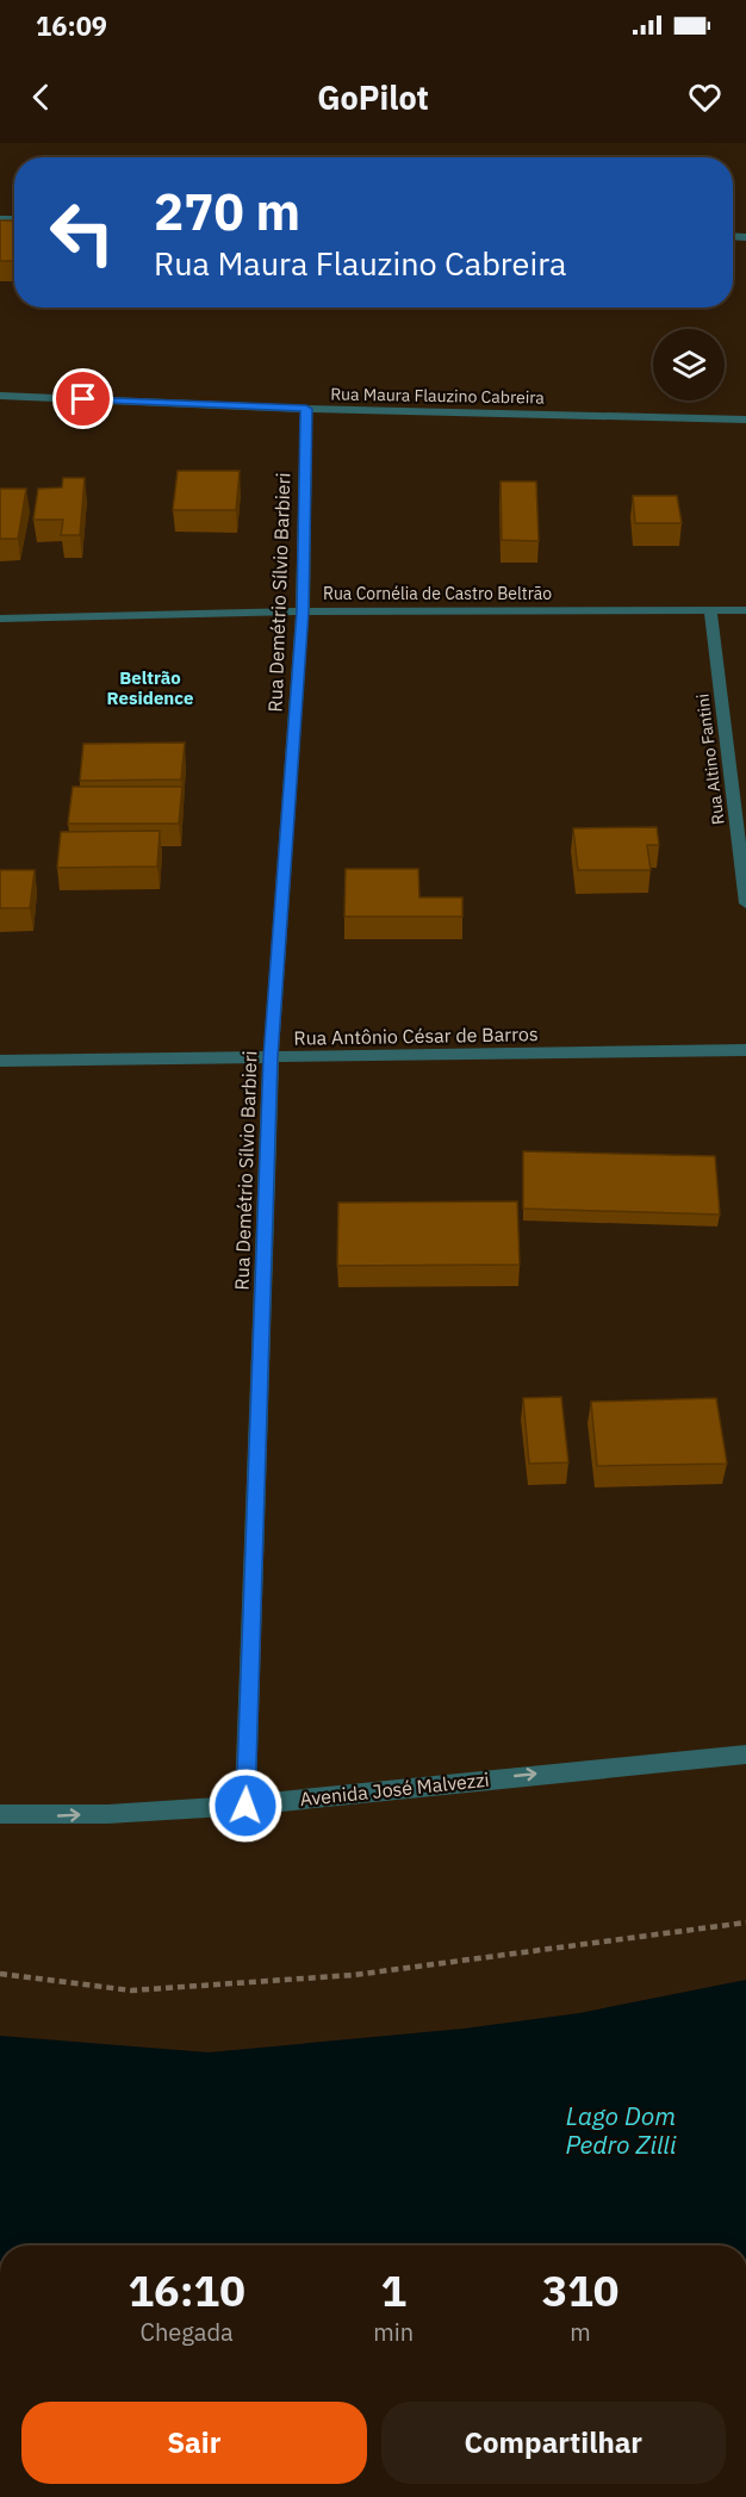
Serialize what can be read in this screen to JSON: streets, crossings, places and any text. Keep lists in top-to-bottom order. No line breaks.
{"streets":{"street":["Rua Maura Flauzino Cabreira","Rua Demétrio Sílvio Barbieri","Rua Cornélia de Castro Beltrão","Rua Altino Fantini","Rua Antônio César de Barros","Avenida José Malvezzi"]},"crossings":[["Rua Maura Flauzino Cabreira","Rua Demétrio Sílvio Barbieri"],["Rua Demétrio Sílvio Barbieri","Rua Cornélia de Castro Beltrão"],["Rua Demétrio Sílvio Barbieri","Rua Antônio César de Barros"],["Rua Demétrio Sílvio Barbieri","Avenida José Malvezzi"],["Rua Cornélia de Castro Beltrão","Rua Altino Fantini"]],"one_way":["Avenida José Malvezzi"],"districts":["Beltrão Residence"],"water":["Lago Dom Pedro Zilli"],"page":{"status":"16:09","header":"GoPilot","turn":["270 m","Rua Maura Flauzino Cabreira"],"eta":["16:10","Chegada","1","min","310","m"],"buttons":["Sair","Compartilhar"]}}
